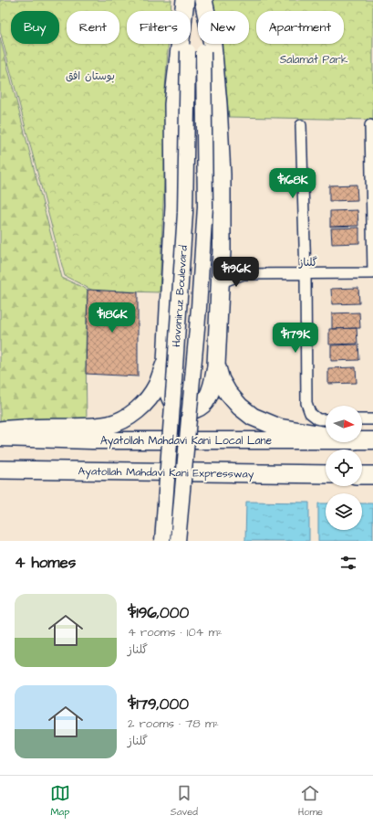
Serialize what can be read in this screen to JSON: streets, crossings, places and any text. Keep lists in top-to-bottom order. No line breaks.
{"streets":{"highway":["Ayatollah Mahdavi Kani Expressway"],"main road":["Havaniruz Boulevard","Ayatollah Mahdavi Kani Local Lane"],"street":["گلناز"]},"parks":["Salamat Park","بوستان افق"],"north":"right","page":{"chip":["Buy","Rent","Filters","New","Apartment"],"price":["$168K","$196K","$186K","$179K"],"heading":"4 homes","list":[{"name":"$196,000","note":"4 rooms · 104 m² · گلناز"},{"name":"$179,000","note":"2 rooms · 78 m² · گلناز"}],"tabs":["Map","Saved","Home"]}}
